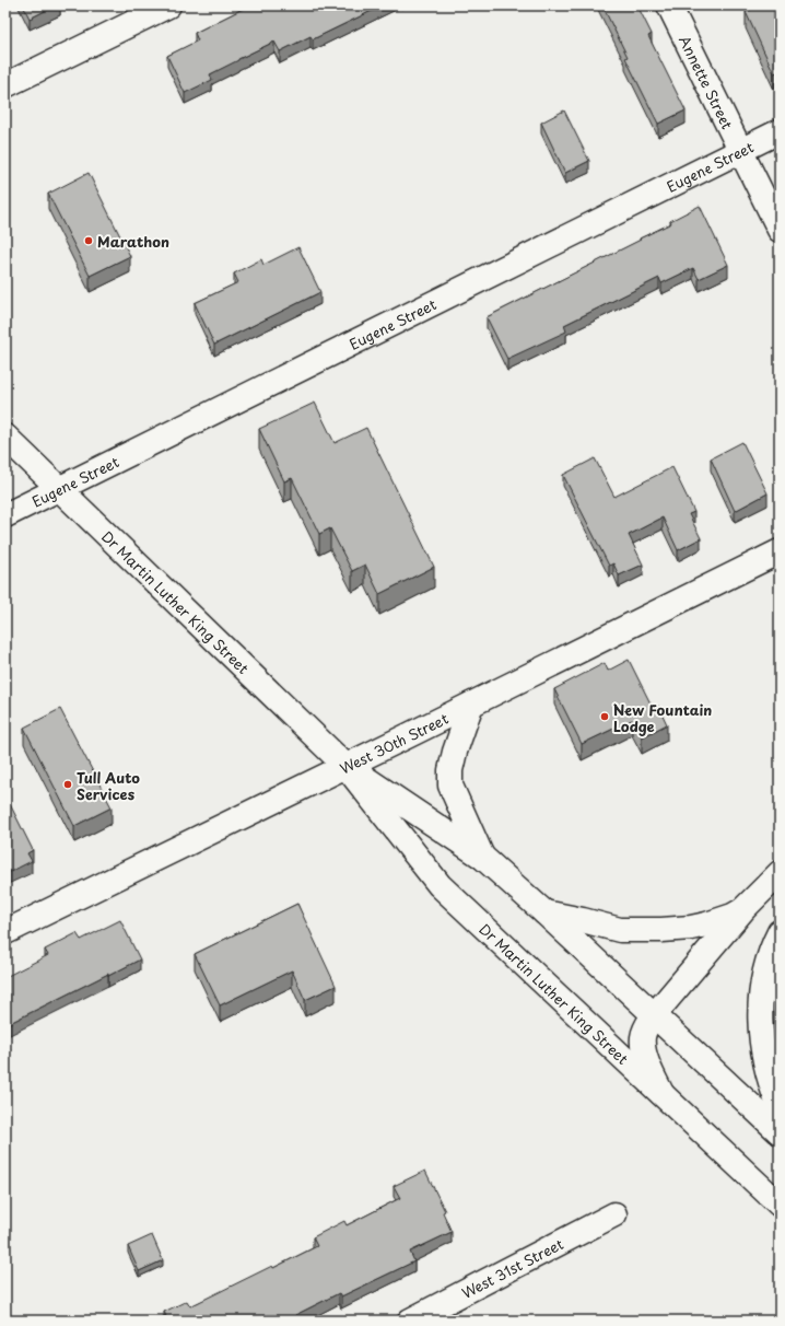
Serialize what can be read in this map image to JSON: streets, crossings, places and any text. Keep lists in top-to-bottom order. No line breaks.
{"streets":{"main road":["Annette Street","Eugene Street","Dr Martin Luther King Street","West 30th Street","West 31st Street"]},"crossings":[["Annette Street","Eugene Street"],["Eugene Street","Dr Martin Luther King Street"],["Dr Martin Luther King Street","West 30th Street"]],"places":["Marathon","New Fountain Lodge","Tull Auto Services"]}
